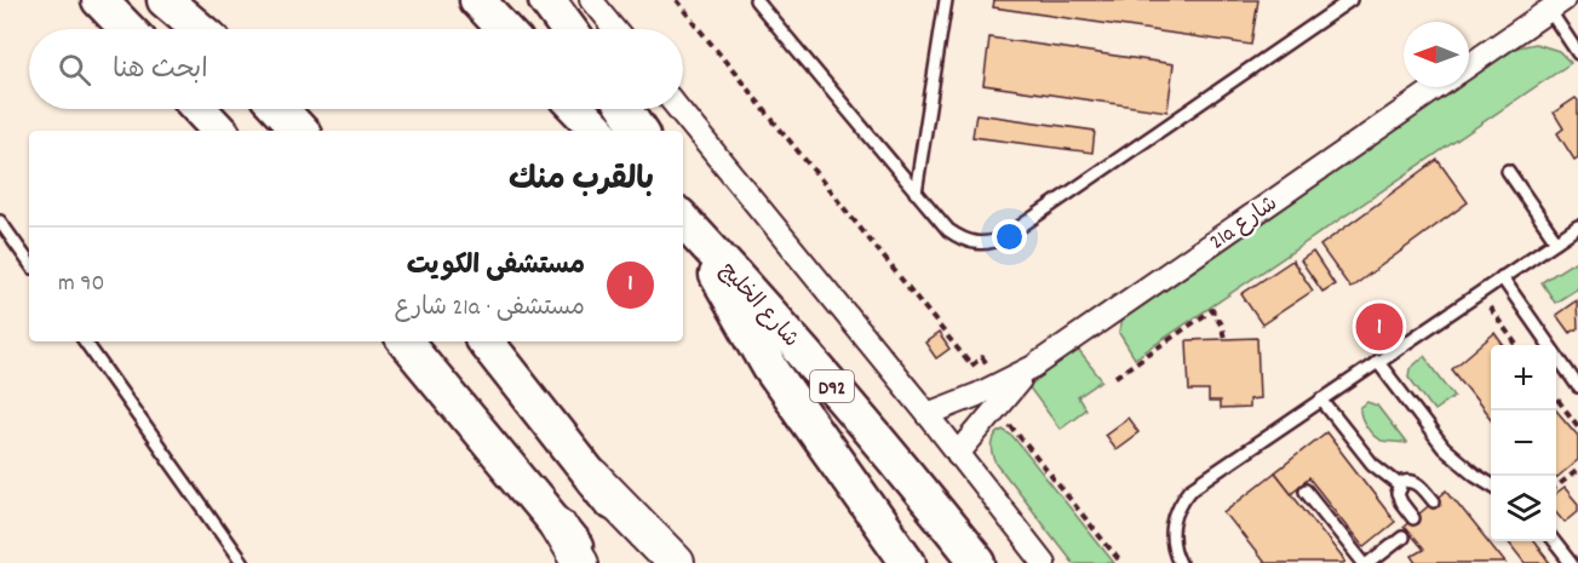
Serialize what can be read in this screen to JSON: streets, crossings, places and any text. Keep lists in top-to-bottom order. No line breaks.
{"streets":{"main road":["شارع الخليج","D92"],"street":["21a شارع"]},"north":"left","page":{"search":"ابحث هنا","heading":"بالقرب منك","list":[{"mark":"1","name":"مستشفى الكويت","note":"مستشفى · 21a شارع","value":"90 m"}],"pins":"1","map_buttons":["+","−"]}}
